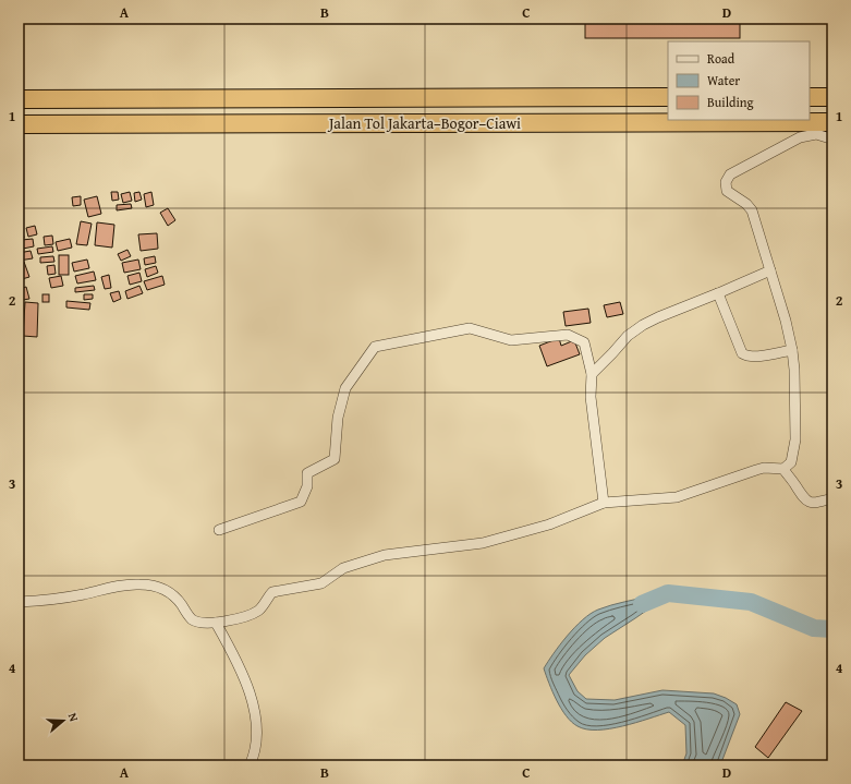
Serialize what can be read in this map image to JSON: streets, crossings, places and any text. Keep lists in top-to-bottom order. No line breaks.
{"streets":{"highway":["Jalan Tol Jakarta–Bogor–Ciawi"]},"legend":["Road","Water","Building"],"north":"right","grid":{"columns":["A","B","C","D"],"rows":["1","2","3","4"]}}
